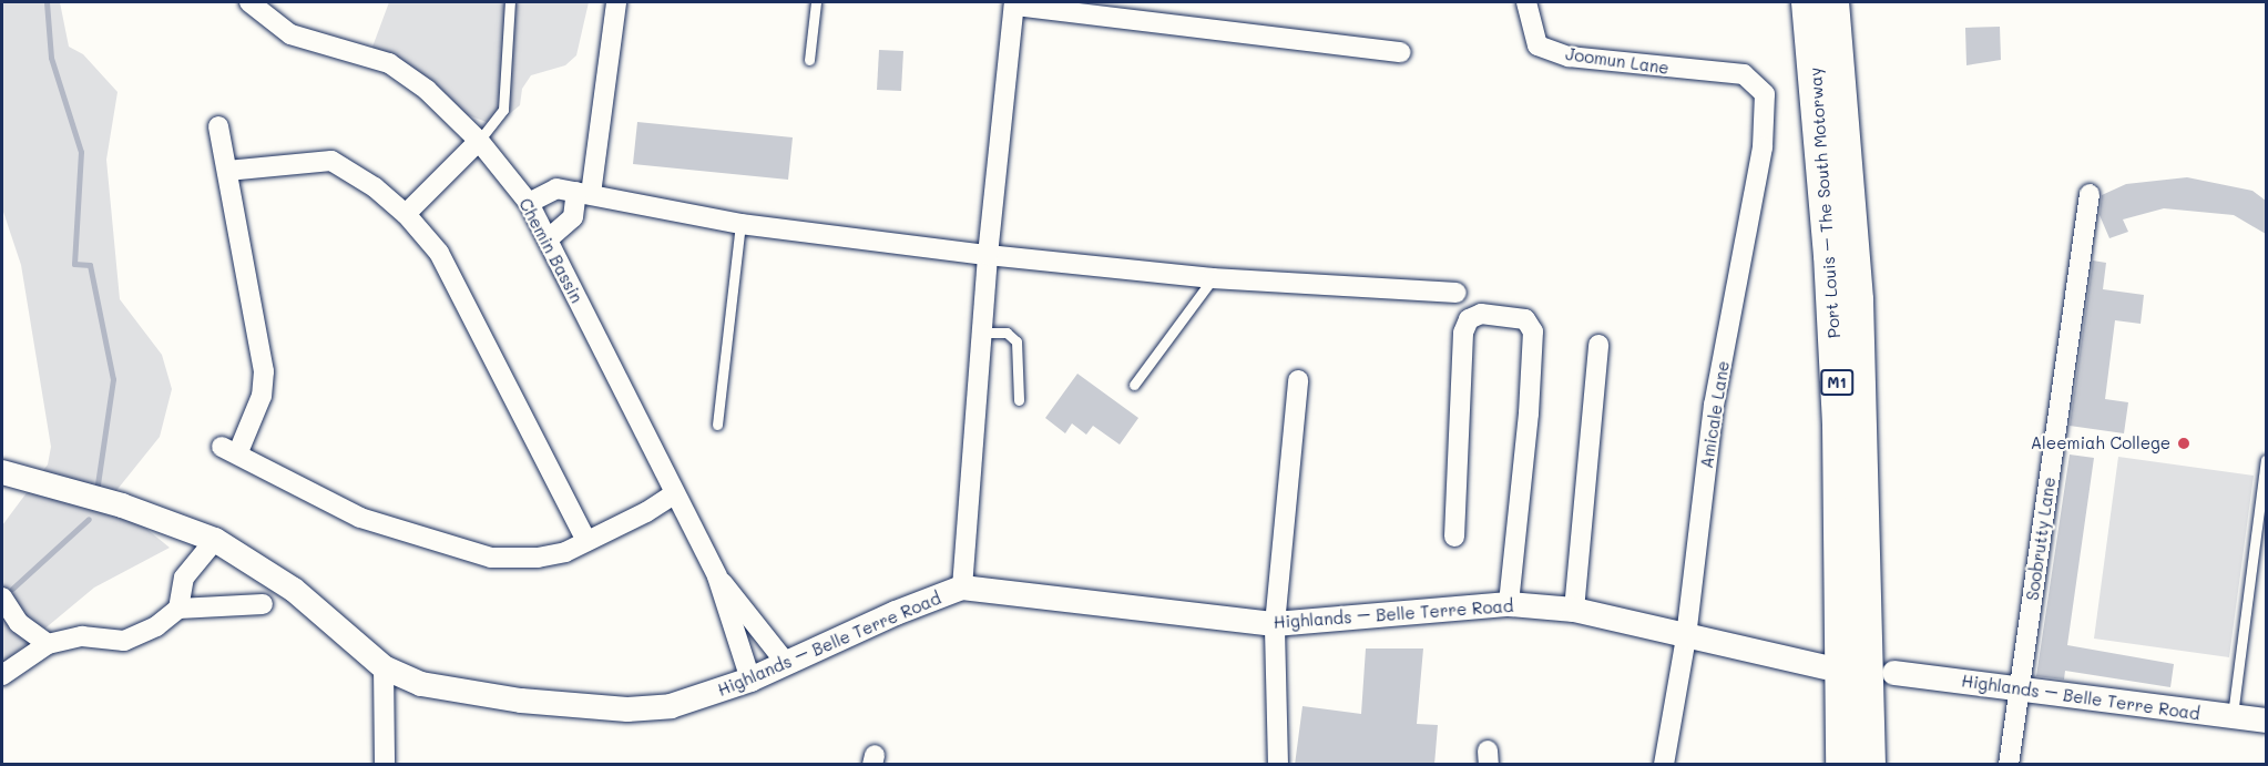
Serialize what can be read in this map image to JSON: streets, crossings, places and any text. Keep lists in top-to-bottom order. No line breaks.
{"streets":{"highway":["Port Louis – The South Motorway","M1"],"street":["Joomun Lane","Chemin Bassin","Amicale Lane","Soobrutty Lane","Highlands – Belle Terre Road"]},"crossings":[["Joomun Lane","Amicale Lane"],["Amicale Lane","Highlands – Belle Terre Road"],["Soobrutty Lane","Highlands – Belle Terre Road"]],"places":["Aleemiah College"]}
